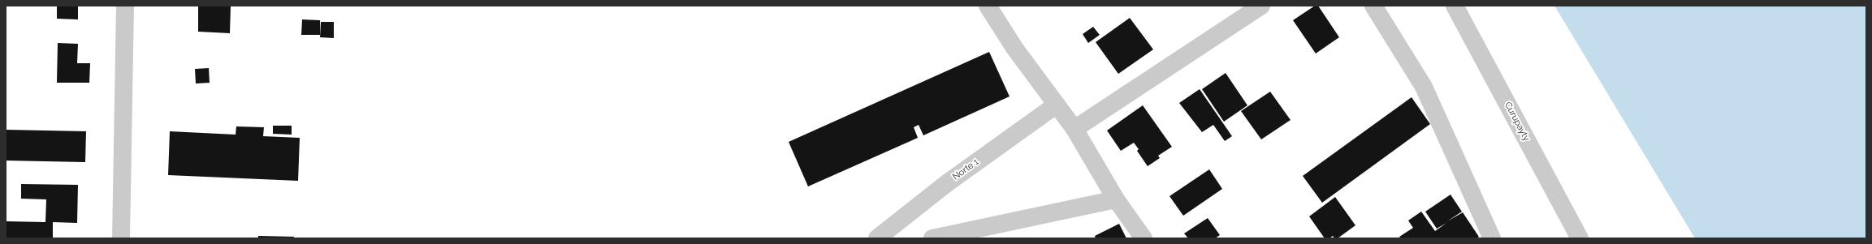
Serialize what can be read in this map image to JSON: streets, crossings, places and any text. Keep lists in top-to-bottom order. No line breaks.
{"streets":{"street":["Curupayty","Norte 1"]}}
